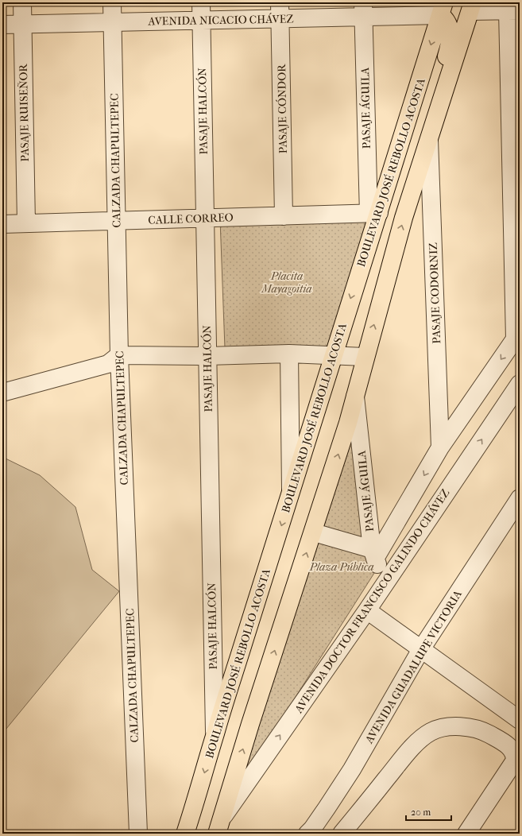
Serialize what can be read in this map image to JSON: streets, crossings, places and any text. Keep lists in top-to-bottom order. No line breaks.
{"streets":{"main road":["BOULEVARD JOSÉ REBOLLO ACOSTA"],"street":["AVENIDA NICACIO CHÁVEZ","PASAJE ÁGUILA","PASAJE CÓNDOR","PASAJE HALCÓN","PASAJE RUISEÑOR","CALZADA CHAPULTEPEC","CALLE CORREO","PASAJE CODORNIZ","AVENIDA DOCTOR FRANCISCO GALINDO CHÁVEZ","AVENIDA GUADALUPE VICTORIA"]},"crossings":[["AVENIDA NICACIO CHÁVEZ","PASAJE ÁGUILA"],["AVENIDA NICACIO CHÁVEZ","PASAJE CÓNDOR"],["AVENIDA NICACIO CHÁVEZ","PASAJE HALCÓN"],["AVENIDA NICACIO CHÁVEZ","PASAJE RUISEÑOR"],["AVENIDA NICACIO CHÁVEZ","CALZADA CHAPULTEPEC"],["AVENIDA NICACIO CHÁVEZ","BOULEVARD JOSÉ REBOLLO ACOSTA"],["PASAJE ÁGUILA","BOULEVARD JOSÉ REBOLLO ACOSTA"],["PASAJE ÁGUILA","CALLE CORREO"],["PASAJE ÁGUILA","AVENIDA DOCTOR FRANCISCO GALINDO CHÁVEZ"],["PASAJE CÓNDOR","CALLE CORREO"],["PASAJE HALCÓN","BOULEVARD JOSÉ REBOLLO ACOSTA"],["PASAJE HALCÓN","CALLE CORREO"],["PASAJE RUISEÑOR","CALLE CORREO"],["CALZADA CHAPULTEPEC","CALLE CORREO"],["BOULEVARD JOSÉ REBOLLO ACOSTA","CALLE CORREO"],["PASAJE CODORNIZ","AVENIDA DOCTOR FRANCISCO GALINDO CHÁVEZ"]],"parks":["Placita Mayagoitia","Plaza Pública"],"scale_bar":"20 m"}
